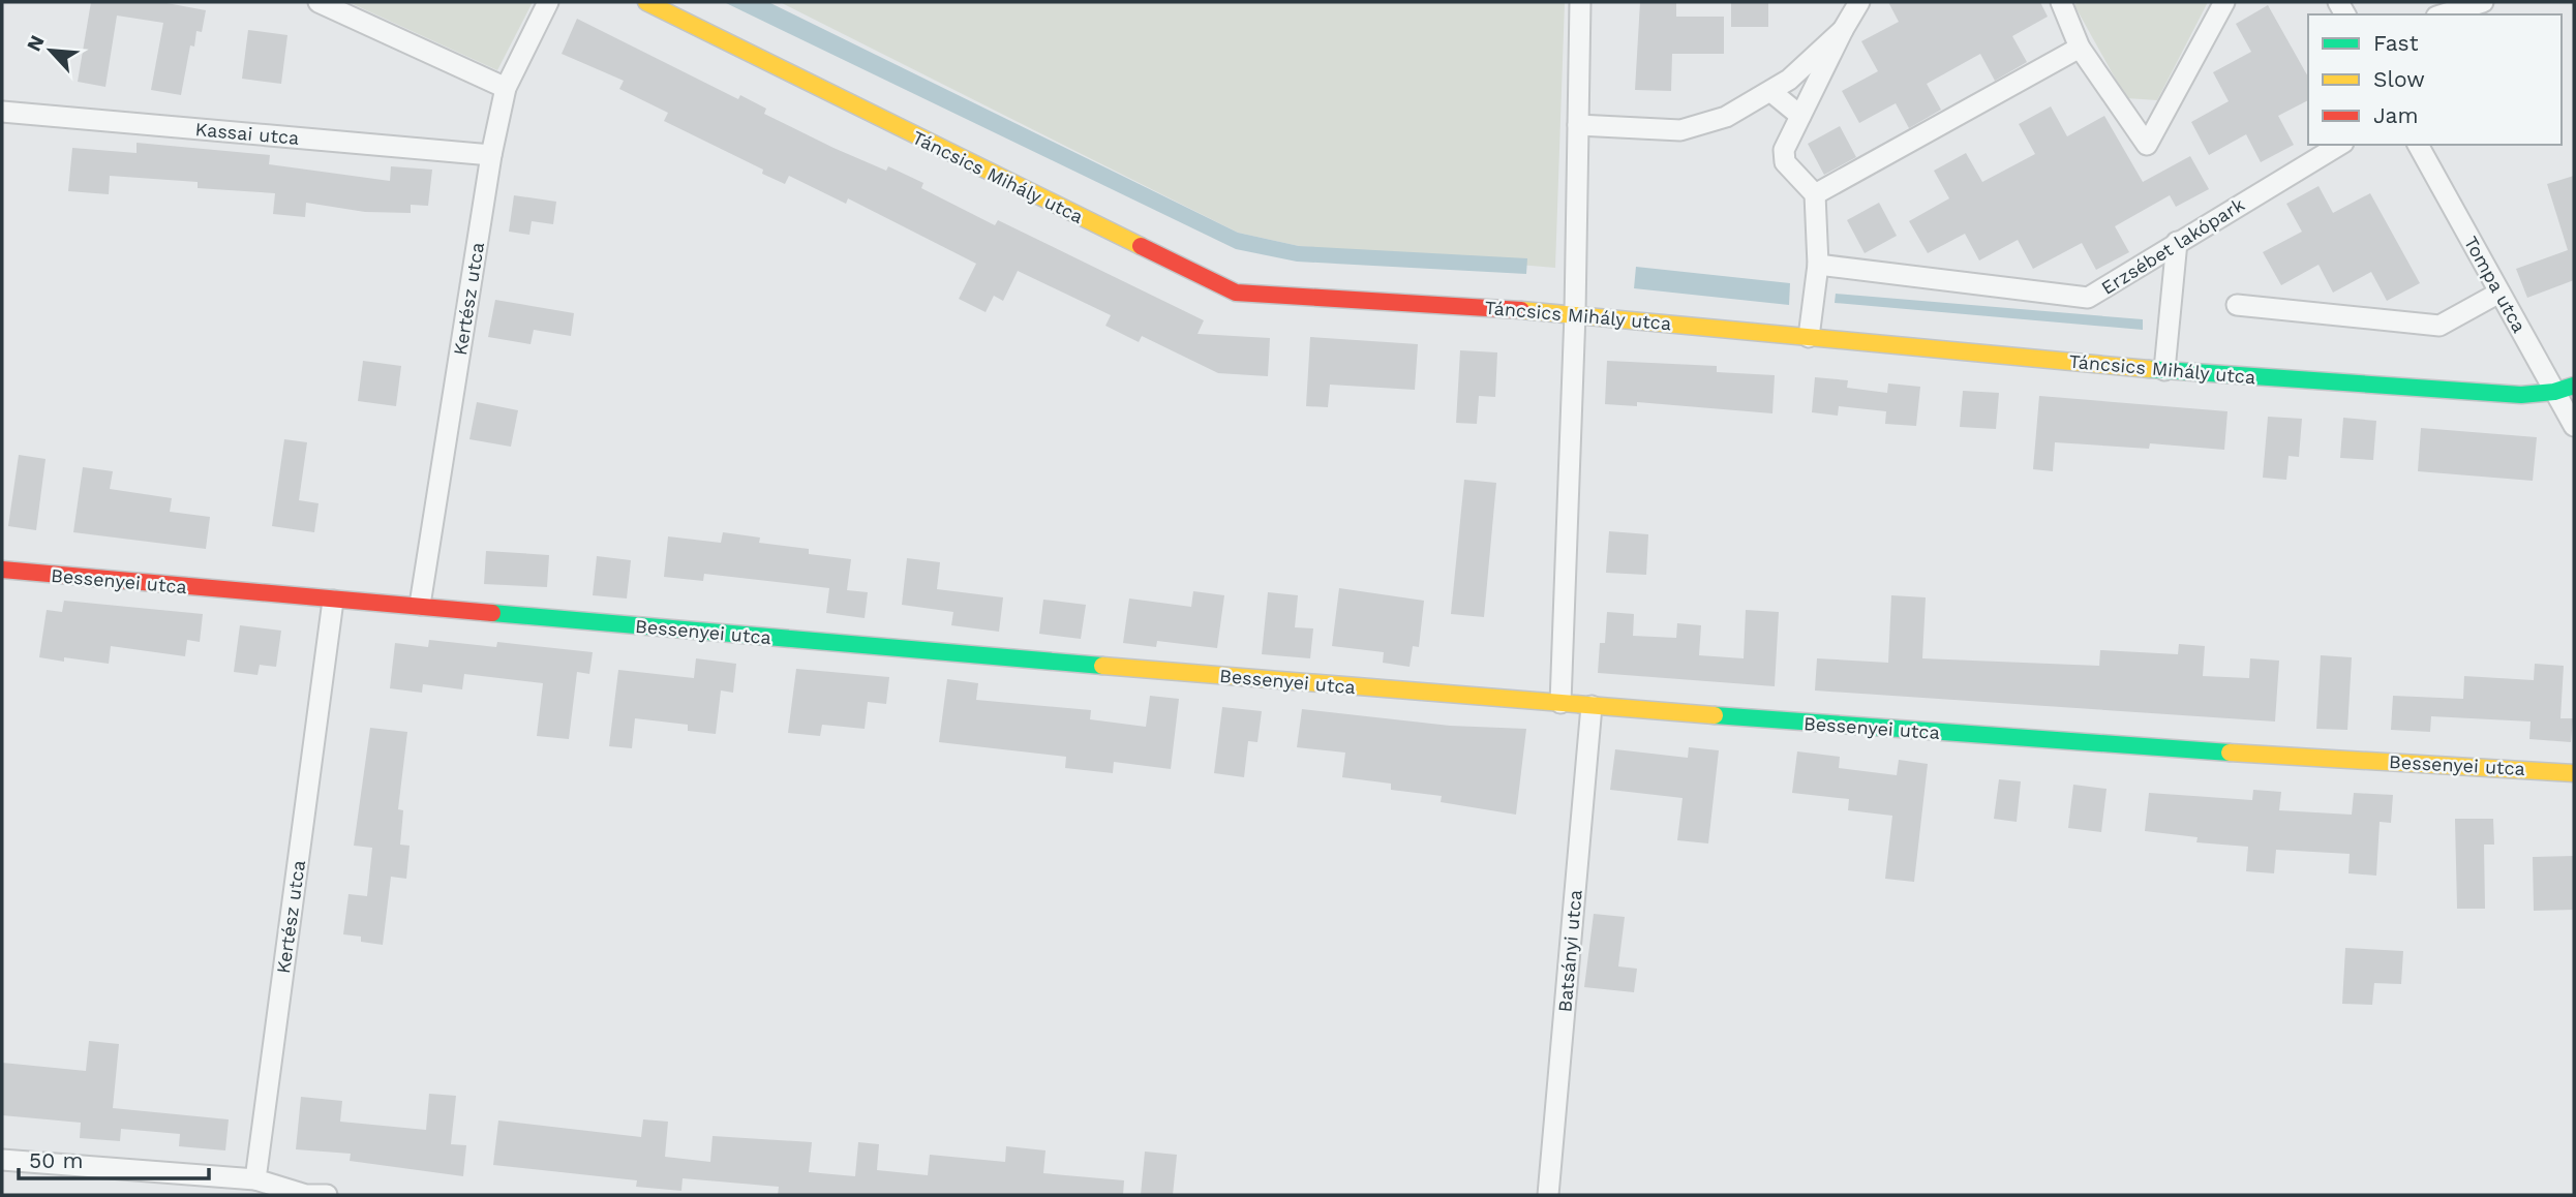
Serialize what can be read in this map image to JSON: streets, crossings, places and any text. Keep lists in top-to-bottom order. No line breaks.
{"streets":{"street":["Kassai utca","Táncsics Mihály utca","Erzsébet lakópark","Tompa utca","Kertész utca","Bessenyei utca","Batsányi utca"]},"crossings":[["Kassai utca","Kertész utca"],["Táncsics Mihály utca","Tompa utca"],["Kertész utca","Bessenyei utca"],["Bessenyei utca","Batsányi utca"]],"legend":["Fast","Slow","Jam"],"scale_bar":"50 m","north":"top left"}
